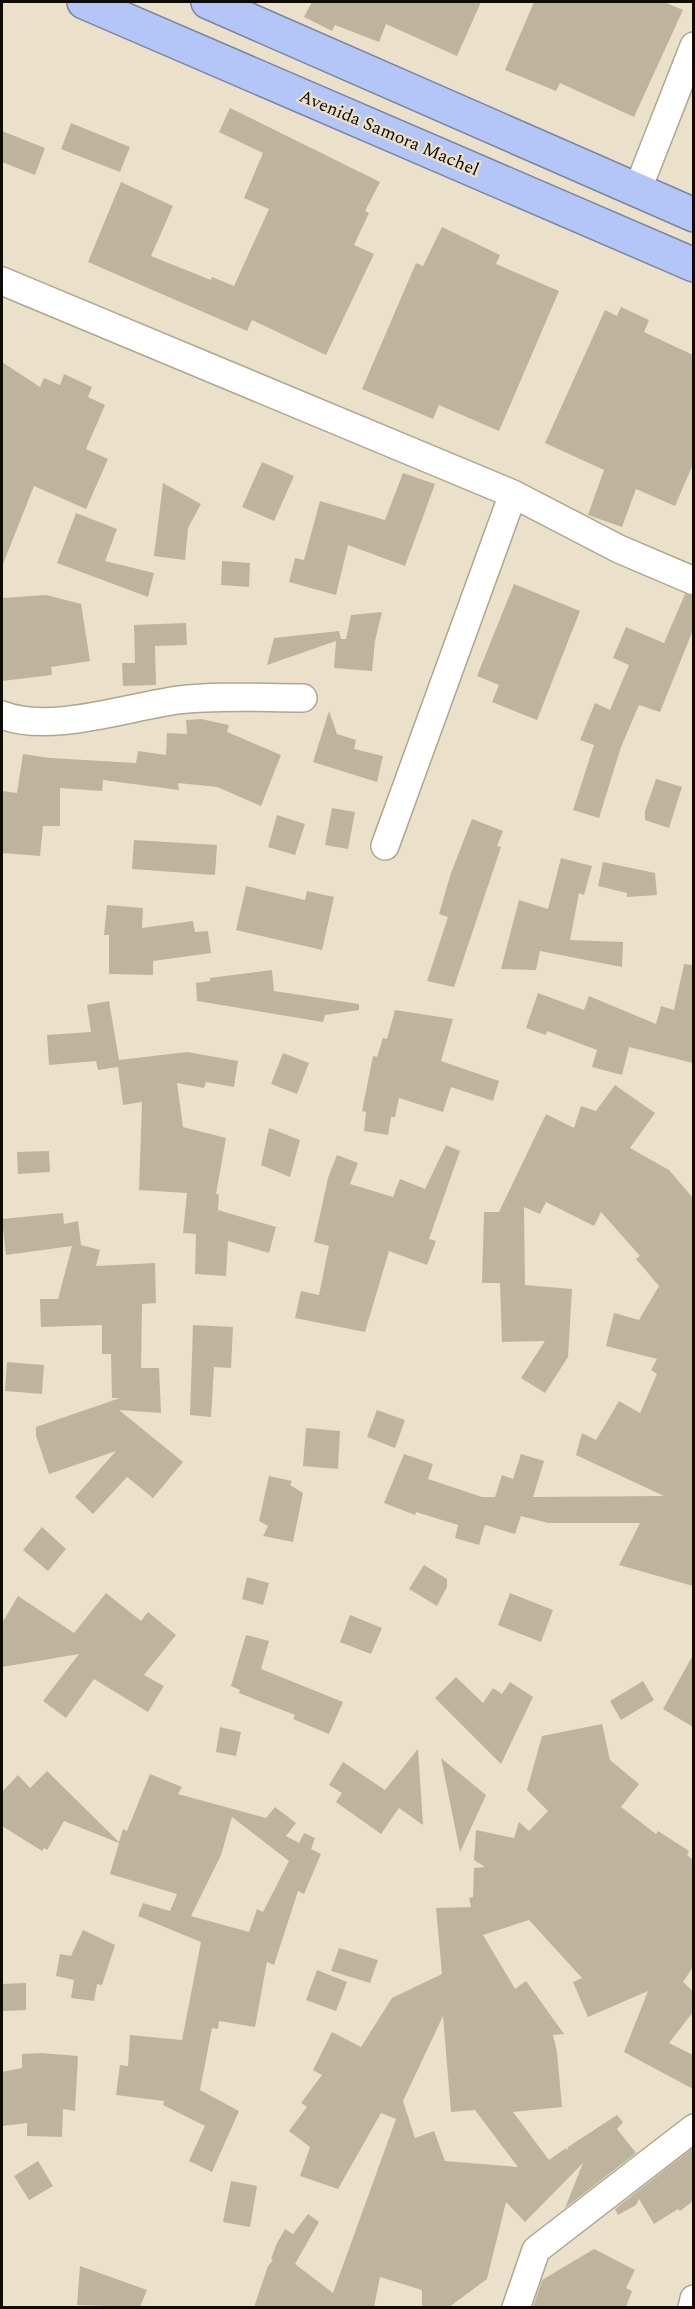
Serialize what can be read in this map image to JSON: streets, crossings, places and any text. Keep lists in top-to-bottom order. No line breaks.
{"streets":{"highway":["Avenida Samora Machel"]}}
